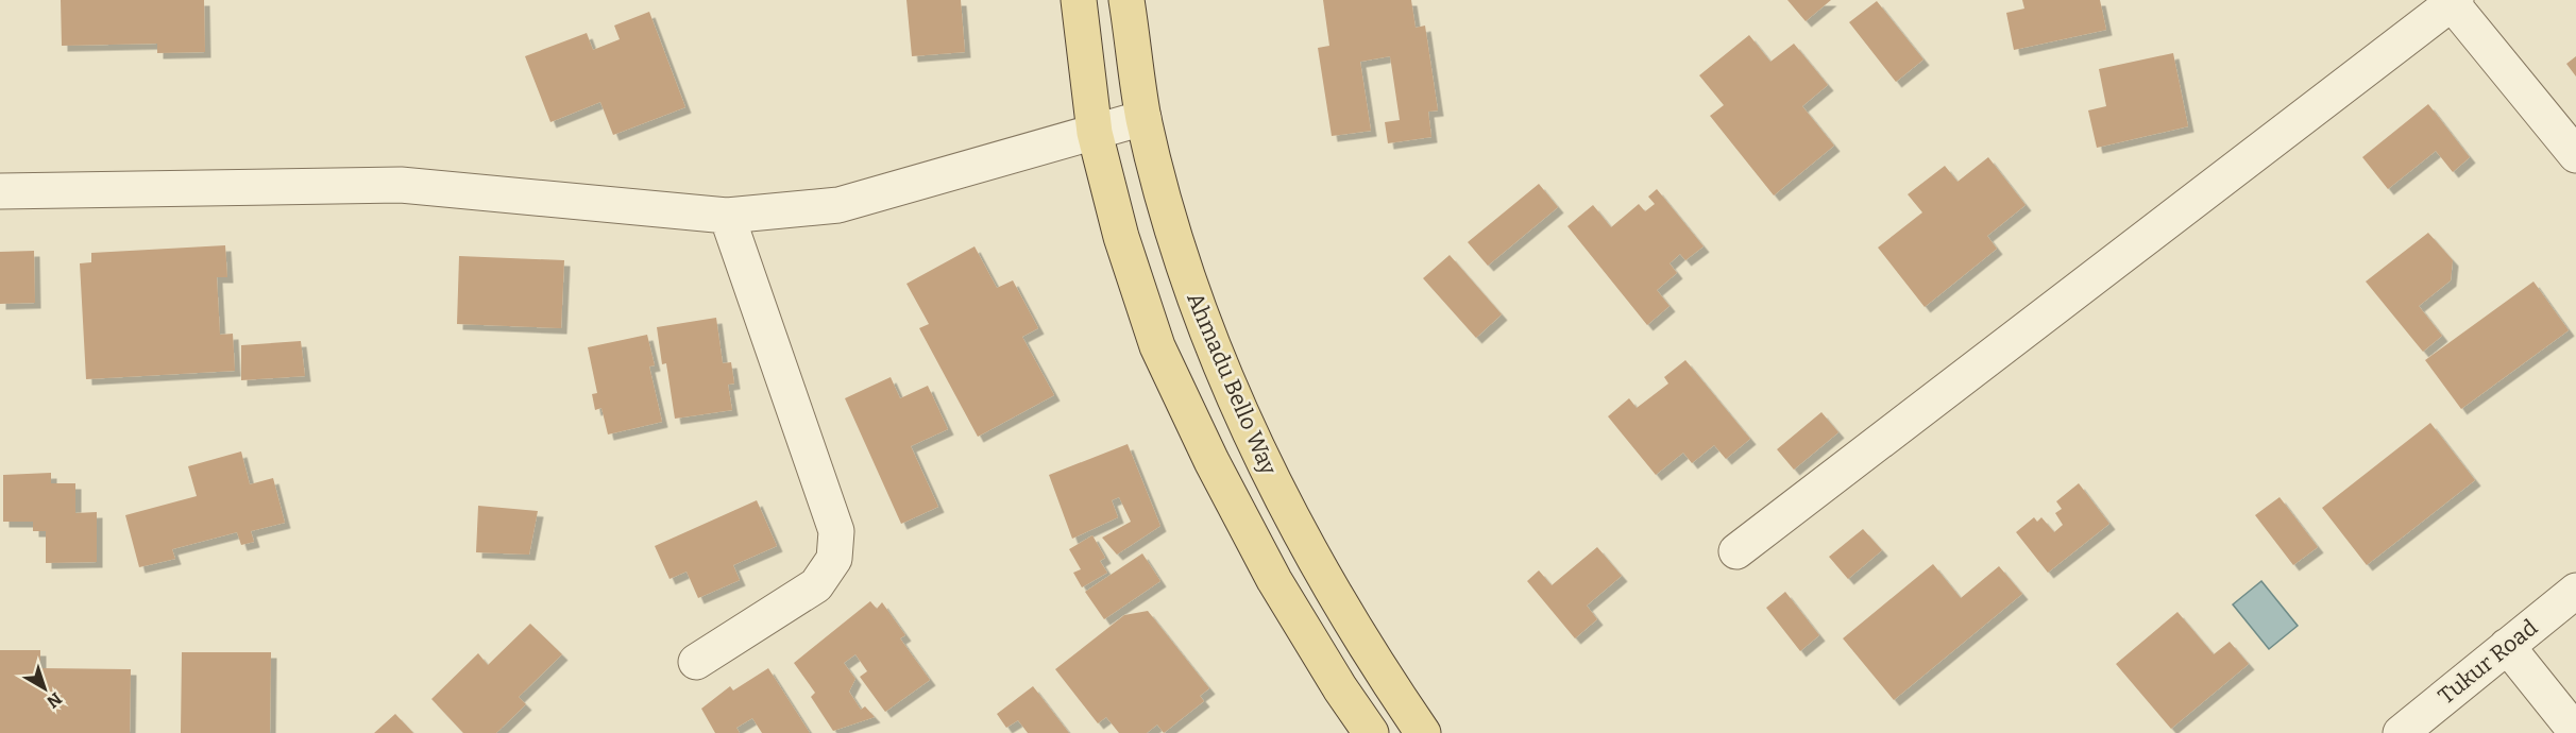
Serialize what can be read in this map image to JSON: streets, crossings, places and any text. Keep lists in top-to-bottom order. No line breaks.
{"streets":{"main road":["Ahmadu Bello Way"],"street":["Tukur Road"]},"north":"bottom right"}
